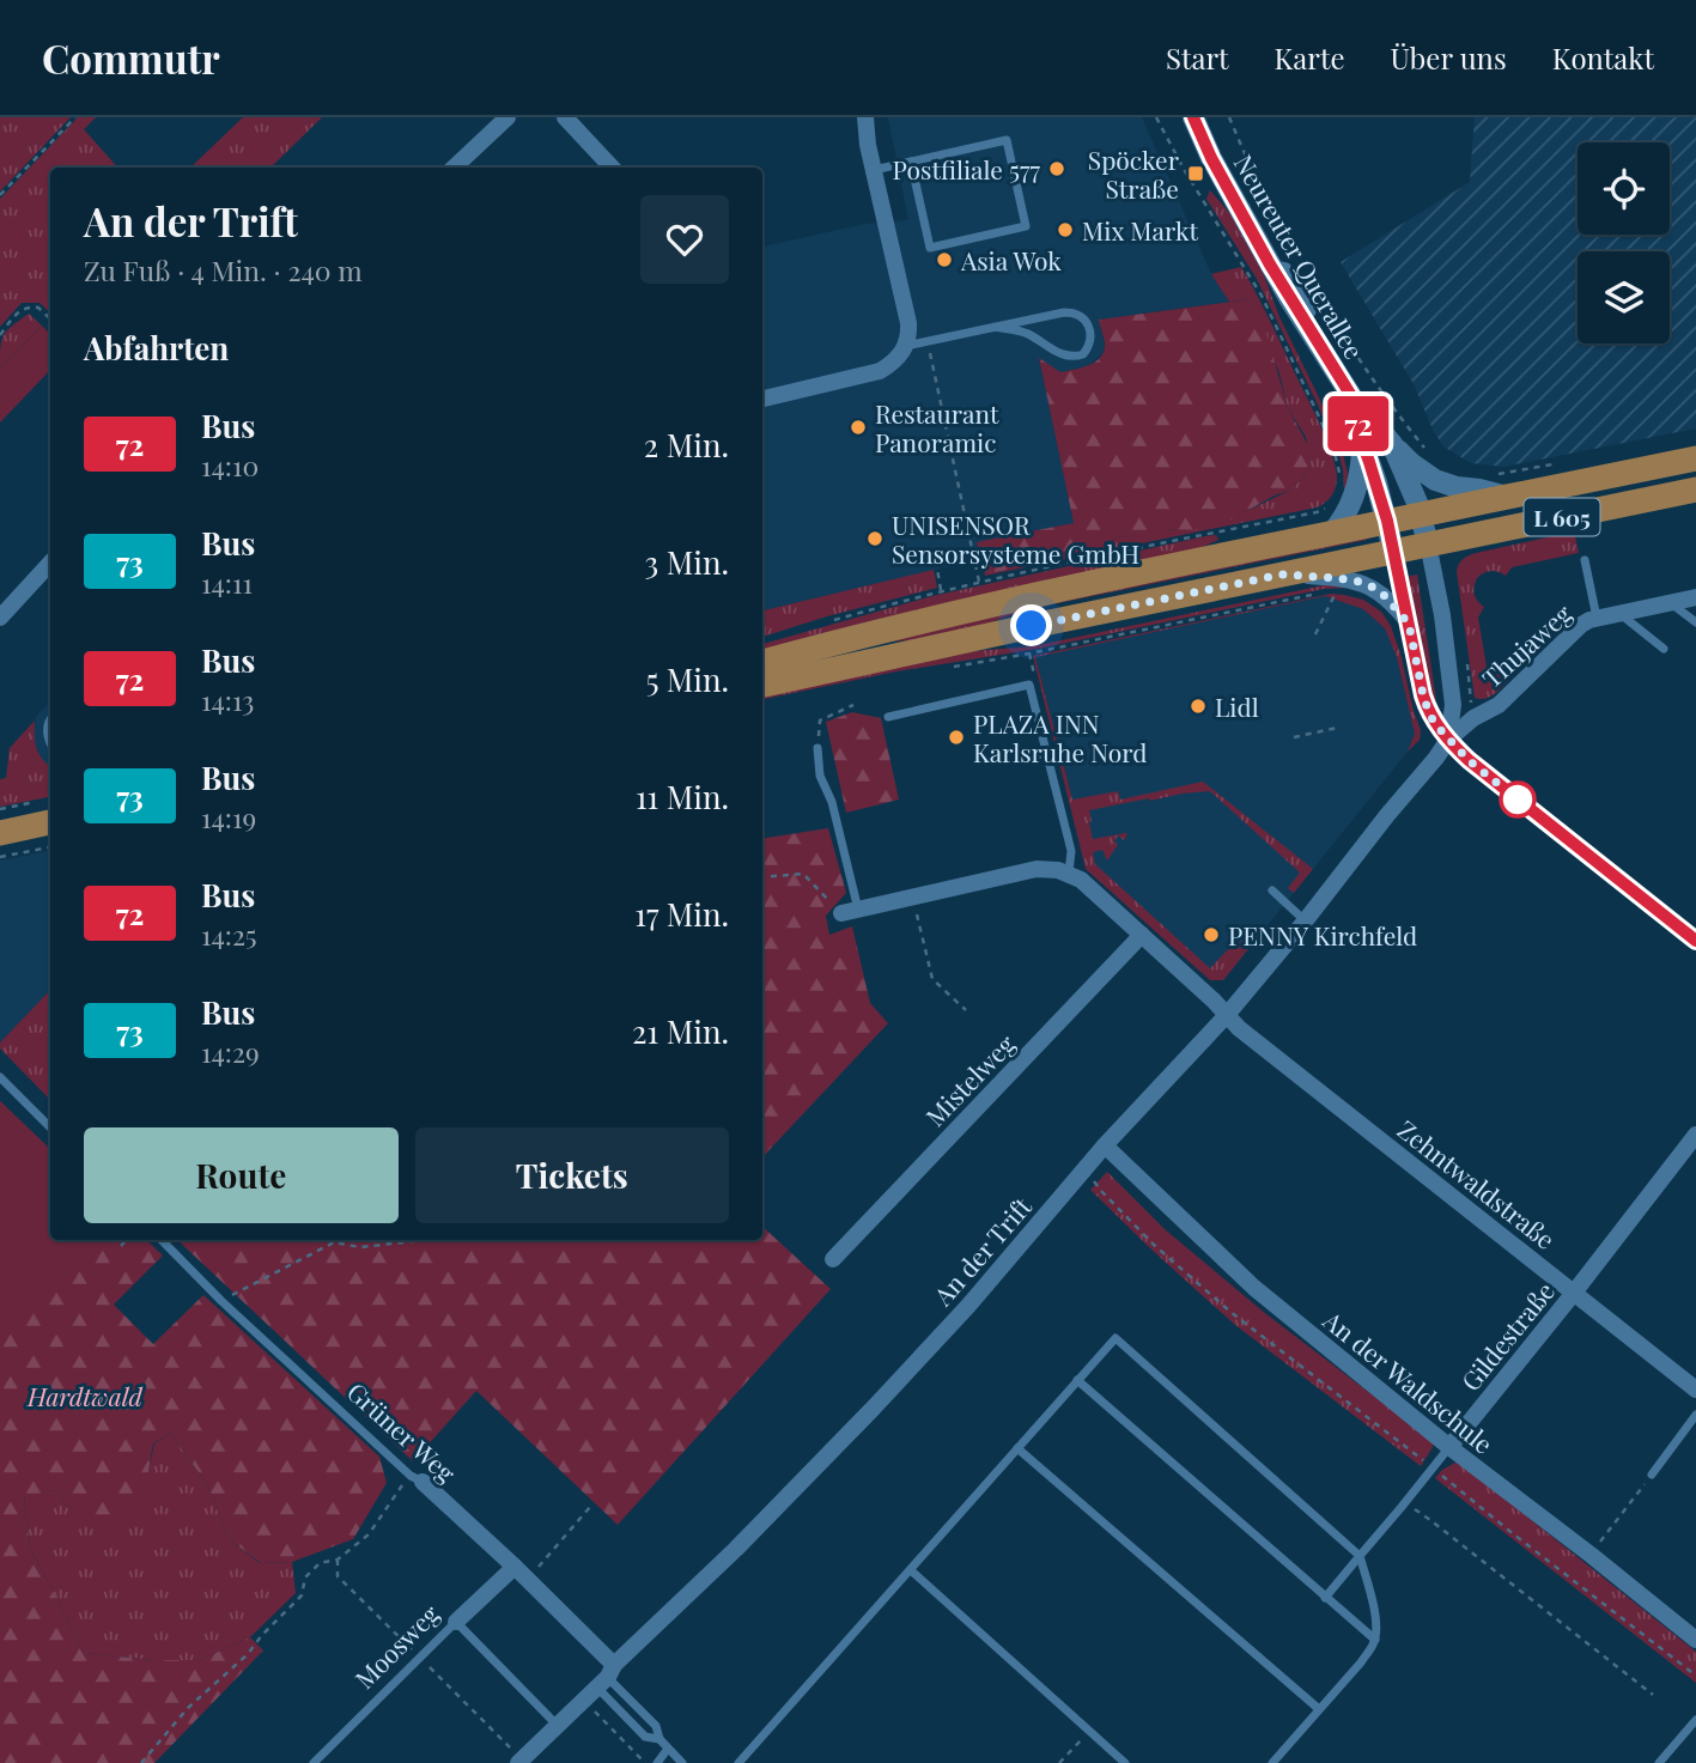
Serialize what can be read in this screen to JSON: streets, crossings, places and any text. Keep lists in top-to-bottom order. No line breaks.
{"streets":{"main road":["L 605"],"street":["Neureuter Querallee","Thujaweg","Mistelweg","Zehntwaldstraße","An der Trift","Gildestraße","An der Waldschule","Grüner Weg","Moosweg"]},"crossings":[["Neureuter Querallee","L 605"],["Thujaweg","An der Trift"],["Mistelweg","Zehntwaldstraße"],["Zehntwaldstraße","An der Trift"],["Zehntwaldstraße","Gildestraße"],["An der Trift","An der Waldschule"],["An der Trift","Grüner Weg"],["Gildestraße","An der Waldschule"],["Grüner Weg","Moosweg"]],"parks":["Hardtwald"],"places":{"other":["Postfiliale 577","Mix Markt","Asia Wok","Restaurant Panoramic","UNISENSOR Sensorsysteme GmbH","Lidl","PLAZA INN Karlsruhe Nord","PENNY Kirchfeld"],"transit":["Spöcker Straße"]},"lines":["bus line 72"],"page":{"header":"Commutr","nav":["Start","Karte","Über uns","Kontakt"],"on_map":"72","heading":[["An der Trift","Zu Fuß · 4 Min. · 240 m"],"Abfahrten"],"list":[{"mark":"72","name":"Bus","note":"14:10","value":"2 Min."},{"mark":"73","name":"Bus","note":"14:11","value":"3 Min."},{"mark":"72","name":"Bus","note":"14:13","value":"5 Min."},{"mark":"73","name":"Bus","note":"14:19","value":"11 Min."},{"mark":"72","name":"Bus","note":"14:25","value":"17 Min."},{"mark":"73","name":"Bus","note":"14:29","value":"21 Min."}],"buttons":["Route","Tickets"]}}
